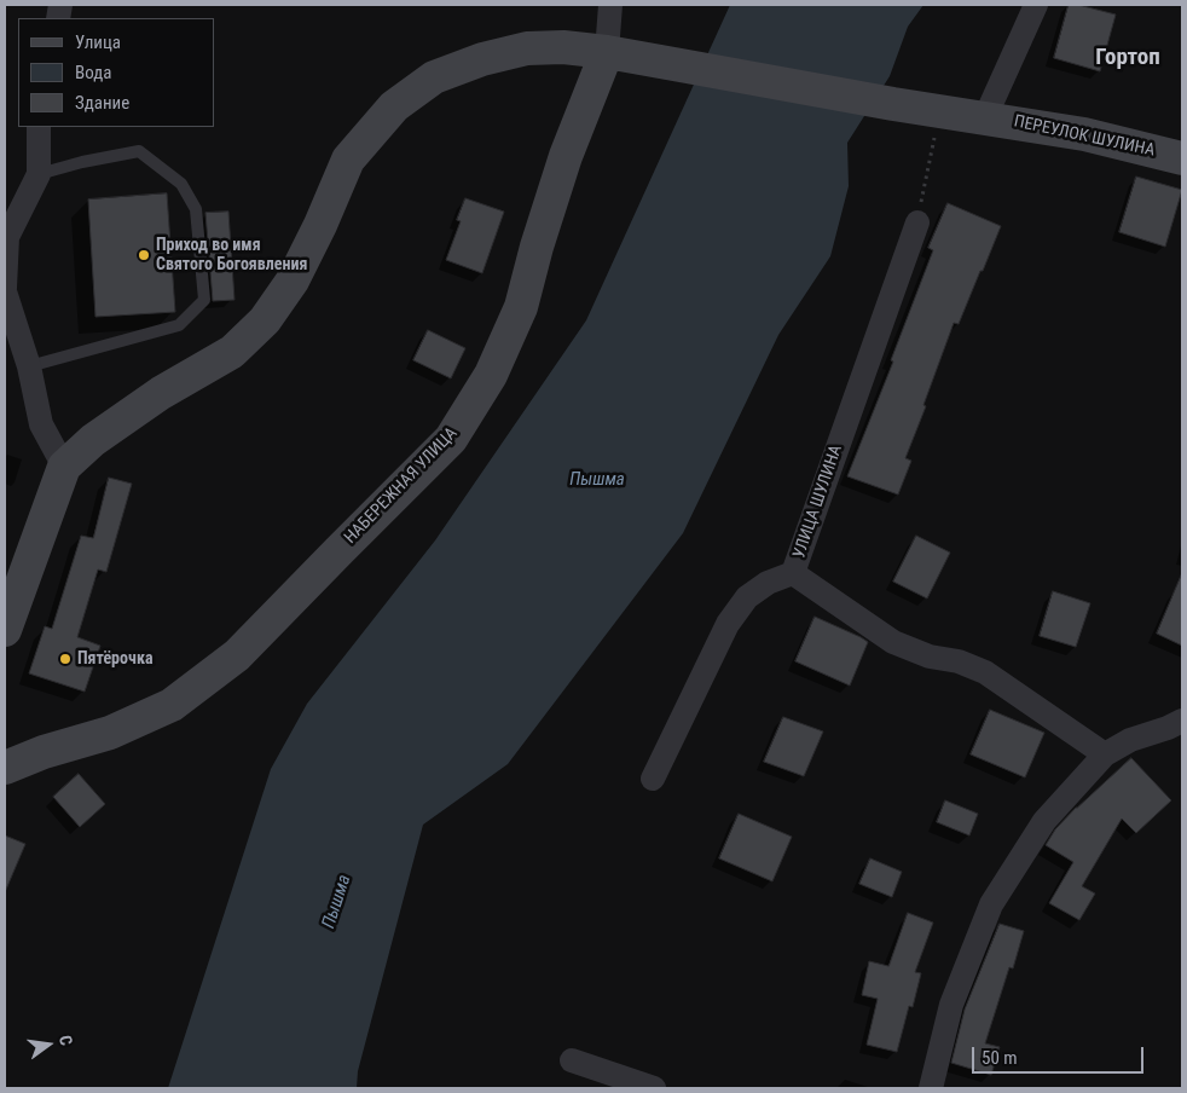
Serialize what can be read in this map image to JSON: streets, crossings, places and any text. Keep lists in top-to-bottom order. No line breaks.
{"streets":{"main road":["ПЕРЕУЛОК ШУЛИНА","НАБЕРЕЖНАЯ УЛИЦА"],"street":["УЛИЦА ШУЛИНА"]},"crossings":[["ПЕРЕУЛОК ШУЛИНА","НАБЕРЕЖНАЯ УЛИЦА"]],"districts":["Гортоп"],"water":["Пышма"],"places":["Приход во имя Святого Богоявления","Пятёрочка"],"legend":["Улица","Вода","Здание"],"scale_bar":"50 m","north":"right"}
